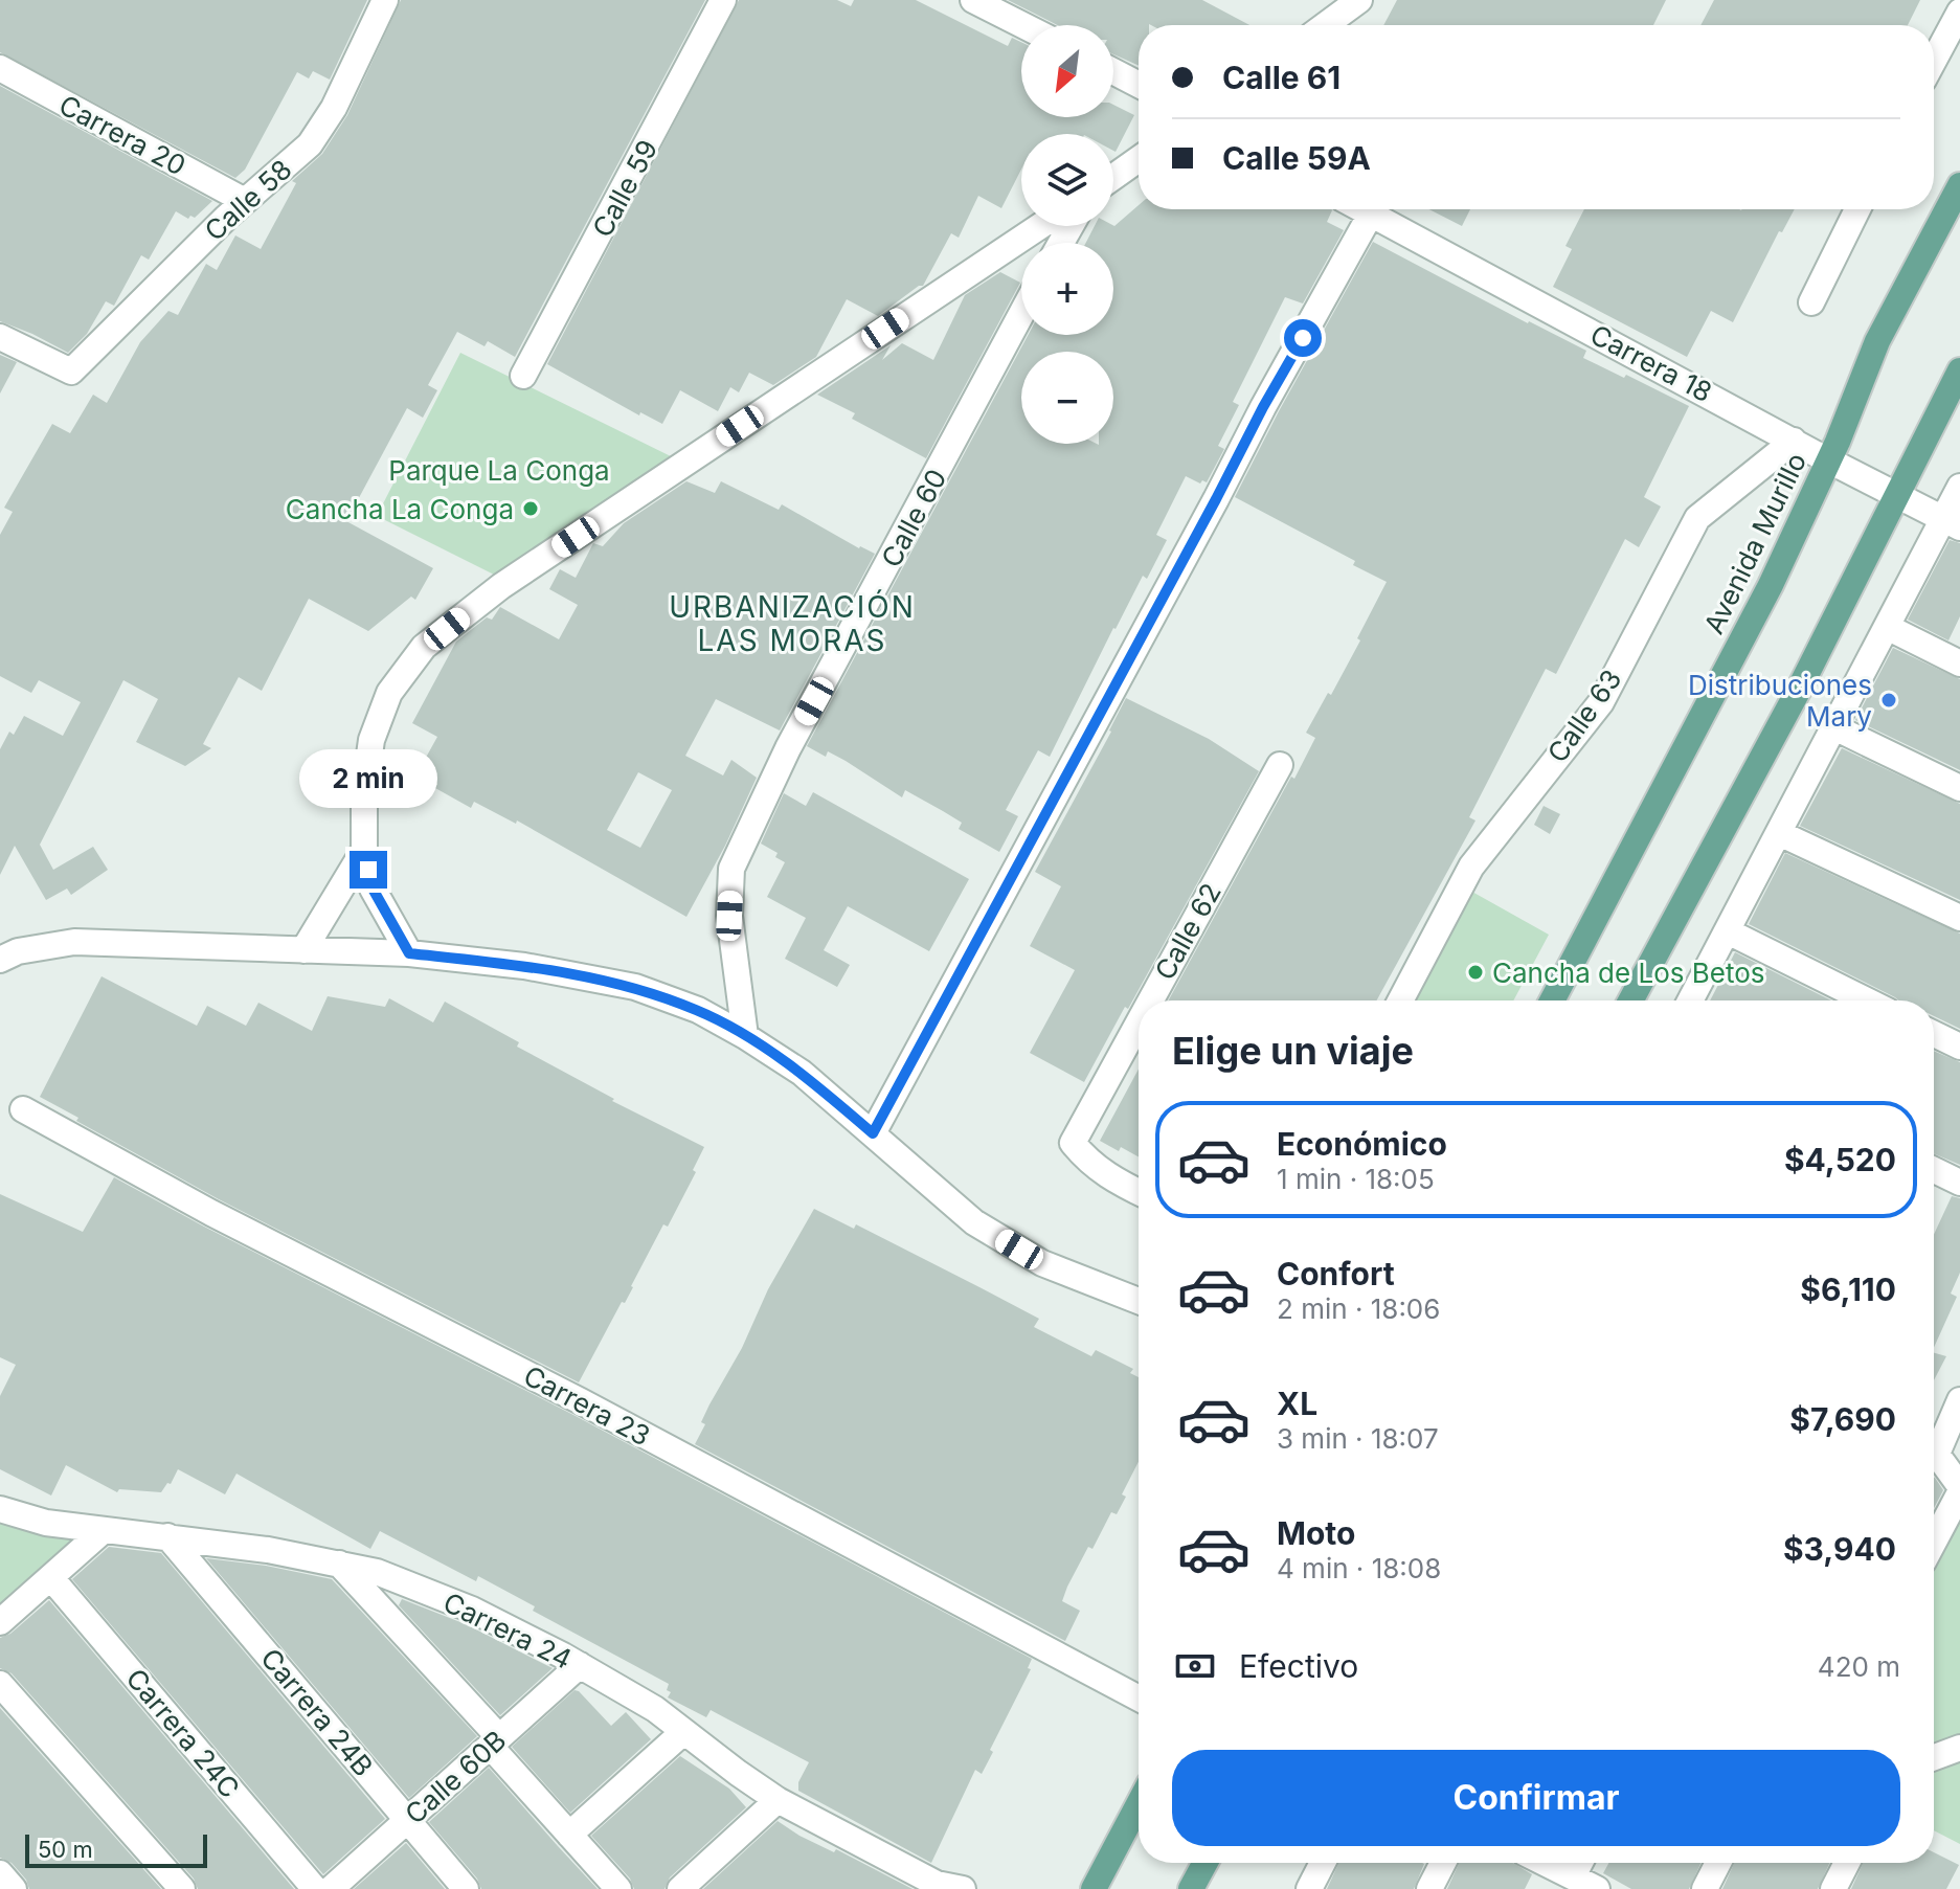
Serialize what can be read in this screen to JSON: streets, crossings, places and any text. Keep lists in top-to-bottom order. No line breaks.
{"streets":{"main road":["Avenida Murillo"],"street":["Carrera 20","Calle 59","Calle 58","Carrera 18","Calle 60","Calle 63","Calle 62","Carrera 23","Carrera 24","Carrera 24B","Carrera 24C","Calle 60B"]},"crossings":[["Carrera 20","Calle 58"],["Carrera 18","Avenida Murillo"],["Carrera 18","Calle 63"],["Carrera 24","Carrera 24B"],["Carrera 24","Calle 60B"],["Carrera 24B","Calle 60B"]],"districts":["URBANIZACIÓN LAS MORAS"],"parks":["Parque La Conga"],"places":["Cancha La Conga","Distribuciones Mary","Cancha de Los Betos"],"scale_bar":"50 m","north":"bottom left","page":{"map_buttons":["+","−"],"banner":["Calle 61","Calle 59A"],"bubble":"2 min","heading":"Elige un viaje","list":[{"name":"Económico","note":"1 min · 18:05","value":"$4,520"},{"name":"Confort","note":"2 min · 18:06","value":"$6,110"},{"name":"XL","note":"3 min · 18:07","value":"$7,690"},{"name":"Moto","note":"4 min · 18:08","value":"$3,940"}],"pay":["Efectivo","420 m"],"buttons":"Confirmar","scale":"50 m"}}
